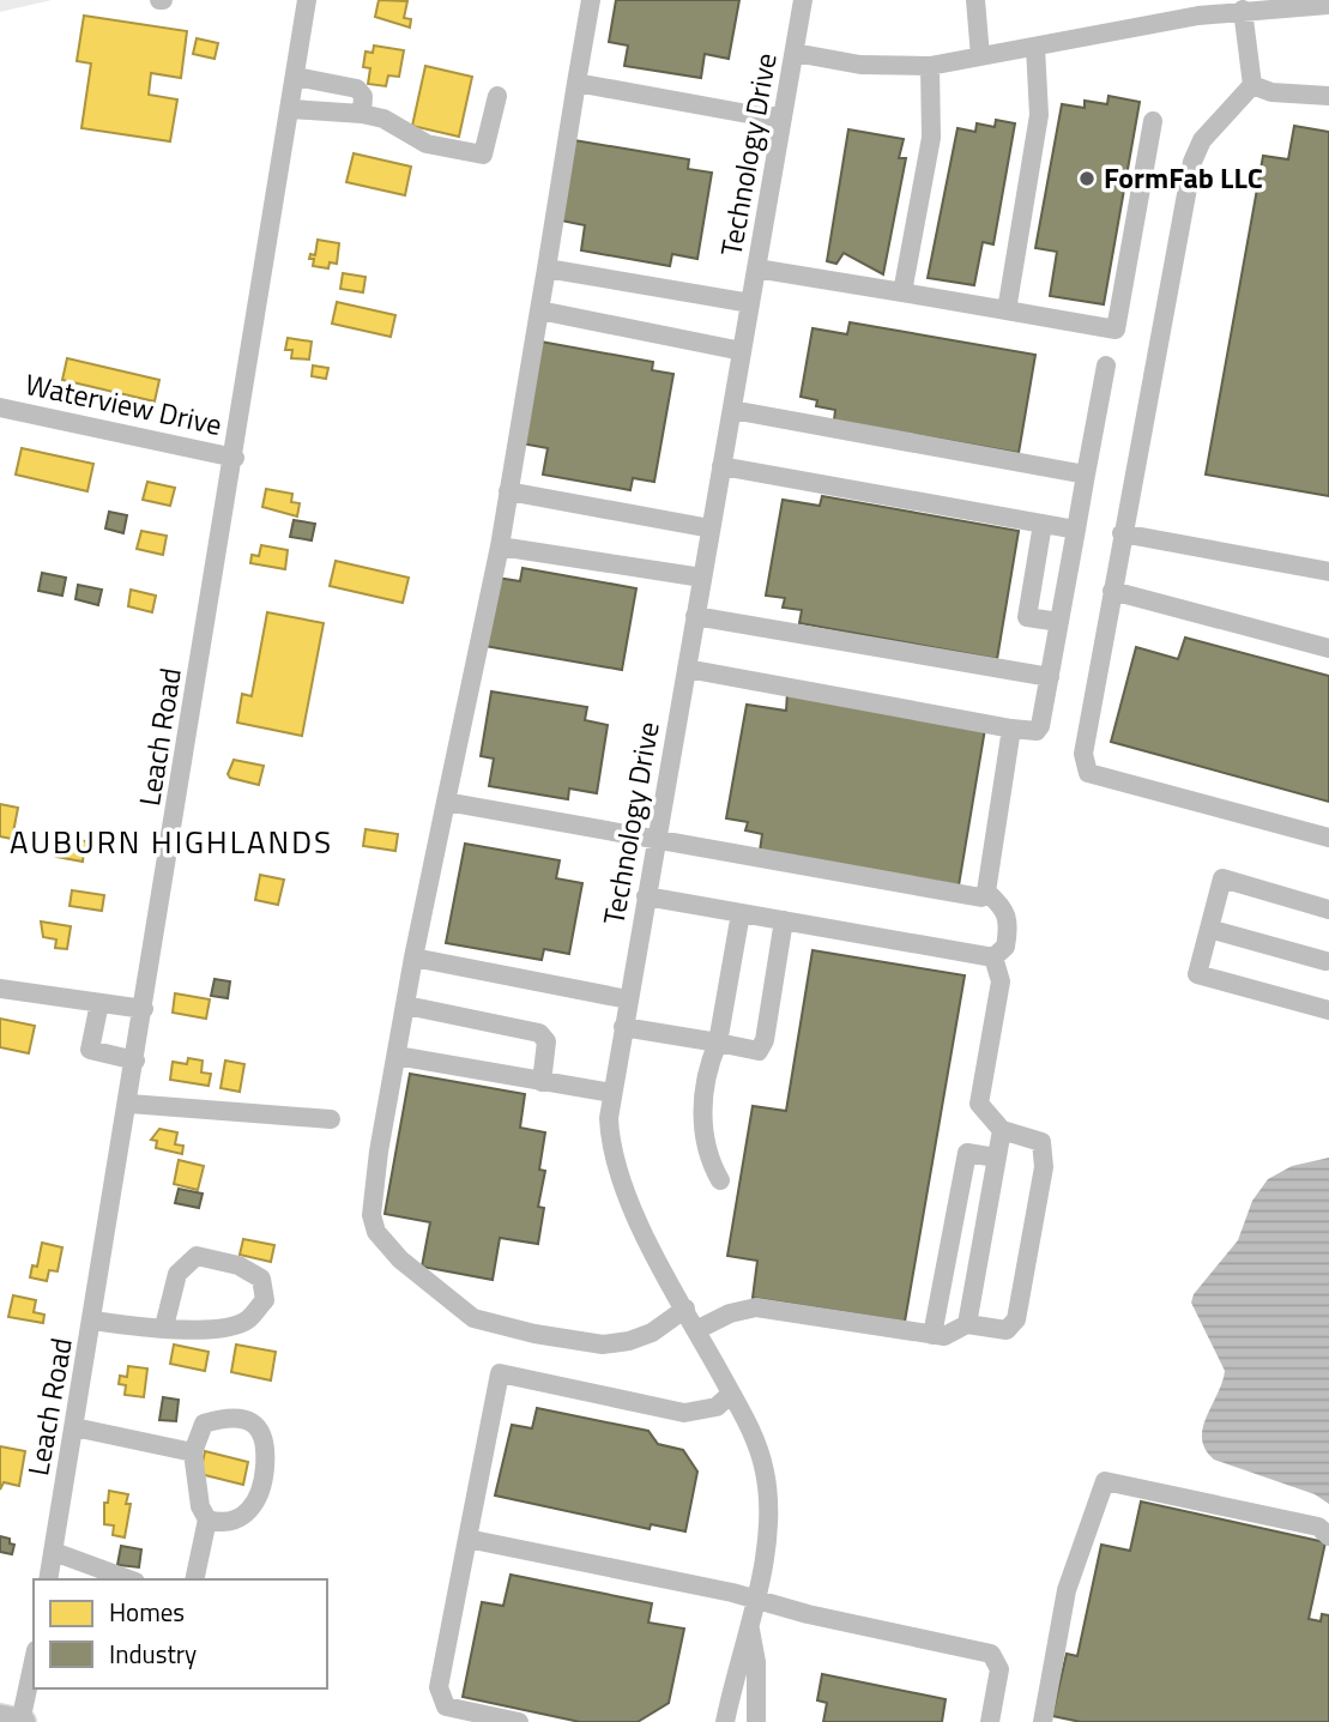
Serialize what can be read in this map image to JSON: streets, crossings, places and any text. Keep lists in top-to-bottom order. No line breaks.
{"streets":{"street":["Technology Drive","Waterview Drive","Leach Road"]},"crossings":[["Waterview Drive","Leach Road"]],"districts":["AUBURN HIGHLANDS"],"places":["FormFab LLC"],"legend":["Homes","Industry"]}
